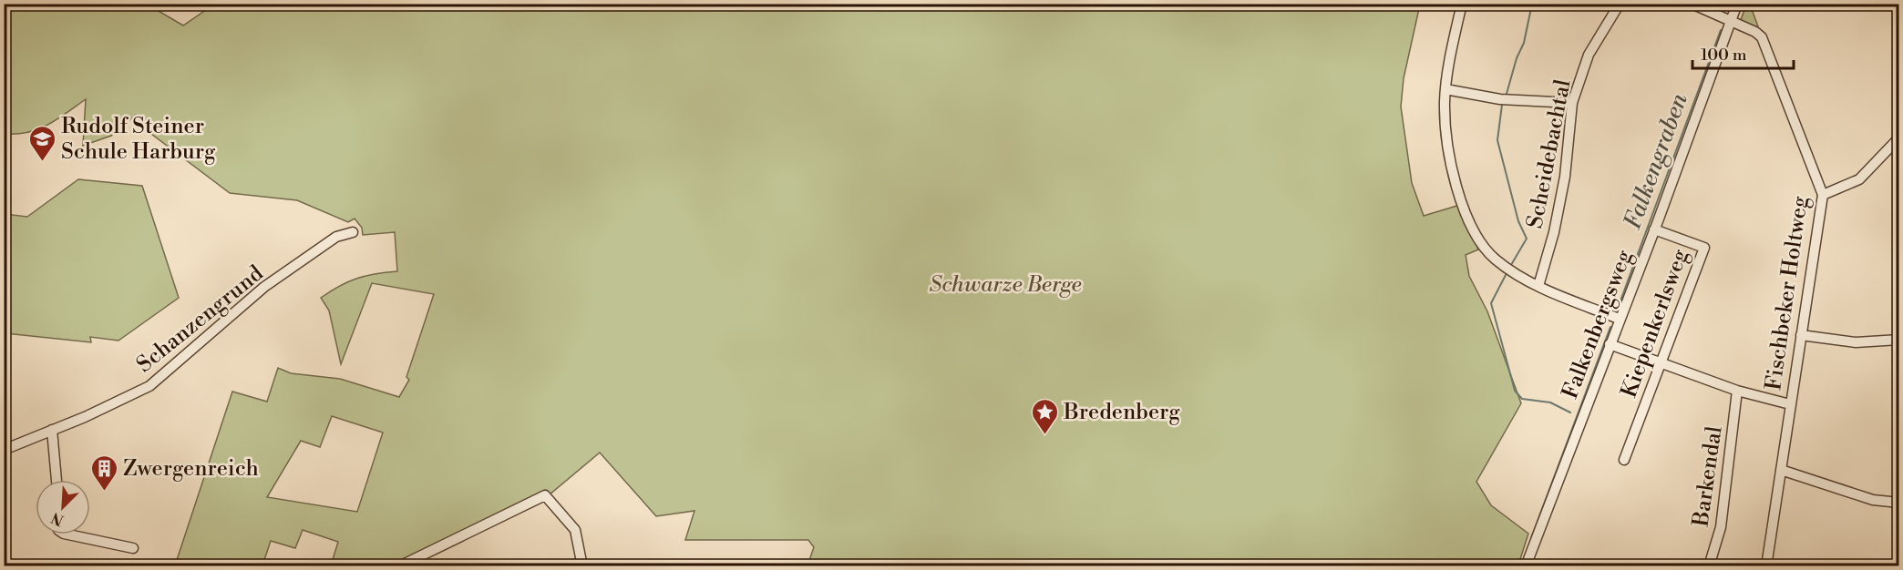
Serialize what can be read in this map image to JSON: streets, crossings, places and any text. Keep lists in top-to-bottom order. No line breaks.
{"streets":{"street":["Scheidebachtal","Fischbeker Holtweg","Schanzengrund","Kiepenkerlsweg","Falkenbergsweg","Barkendal"]},"crossings":[["Fischbeker Holtweg","Falkenbergsweg"],["Kiepenkerlsweg","Falkenbergsweg"]],"water":["Falkengraben"],"parks":["Schwarze Berge"],"places":{"school or university":["Rudolf Steiner Schule Harburg"],"place":["Bredenberg"],"building":["Zwergenreich"]},"scale_bar":"100 m","north":"bottom left"}
